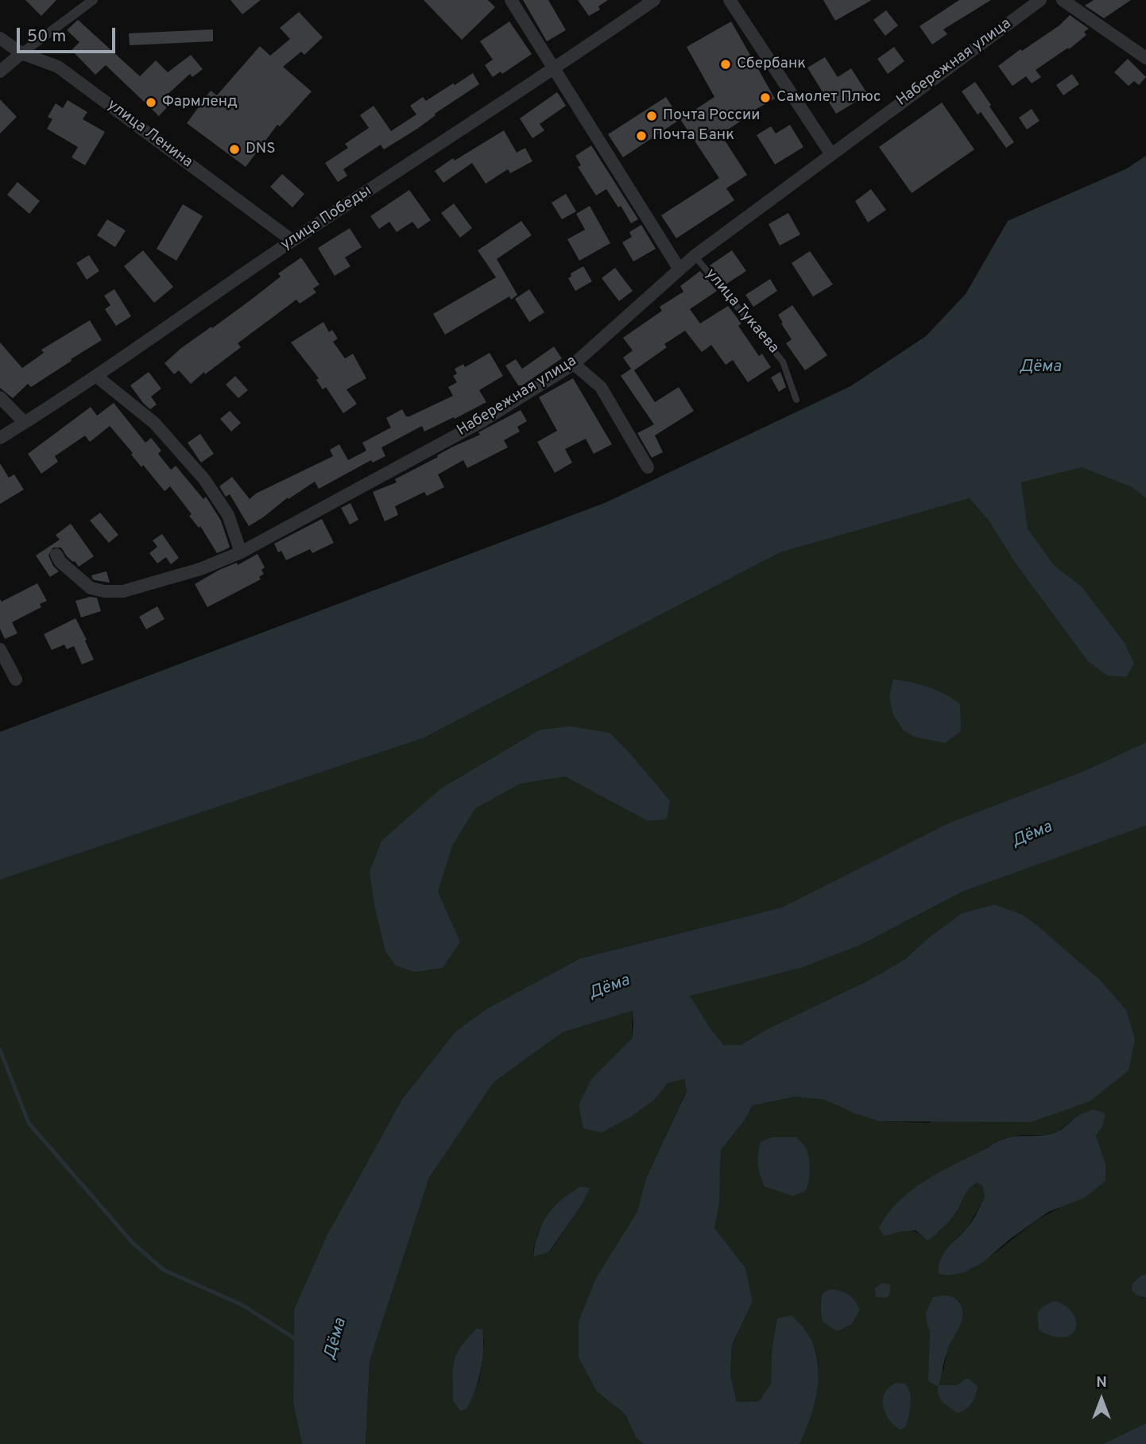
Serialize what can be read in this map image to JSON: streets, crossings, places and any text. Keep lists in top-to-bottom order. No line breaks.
{"streets":{"street":["Набережная улица","улица Ленина","улица Победы"],"lane":["улица Тукаева"]},"crossings":[["Набережная улица","улица Тукаева"],["улица Ленина","улица Победы"]],"water":["Дёма"],"places":["Сбербанк","Самолет Плюс","Фармленд","Почта России","Почта Банк","DNS"],"scale_bar":"50 m","north":"top"}
